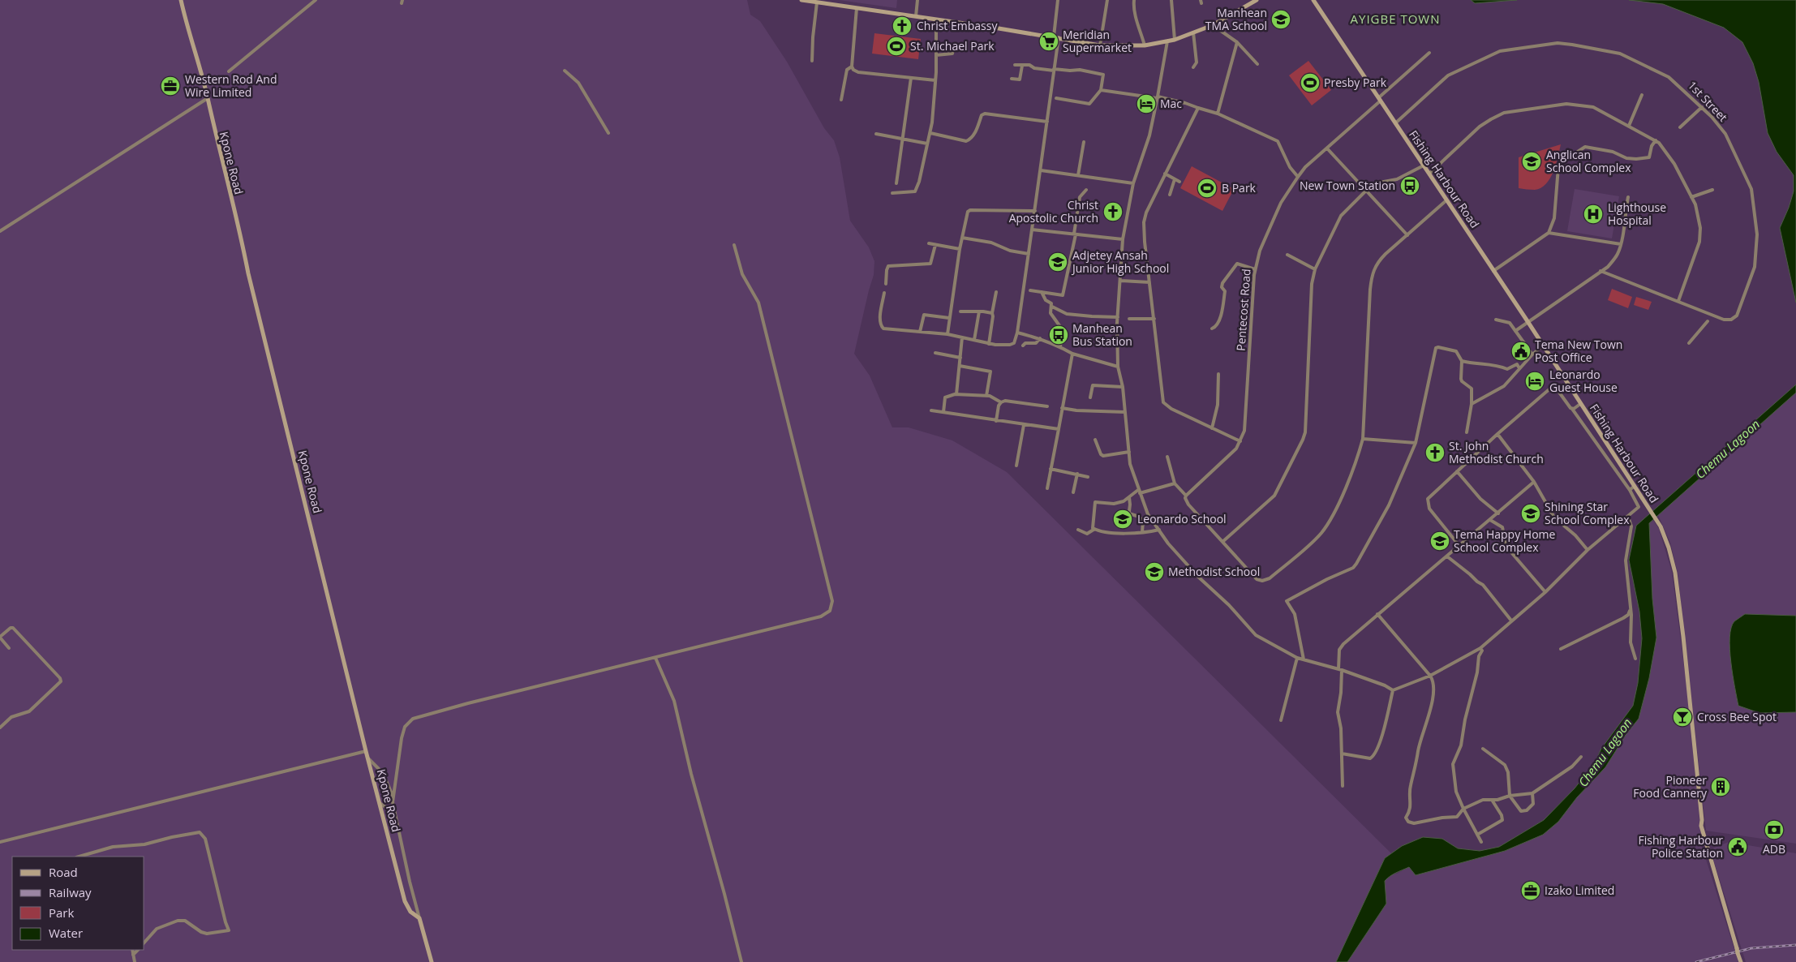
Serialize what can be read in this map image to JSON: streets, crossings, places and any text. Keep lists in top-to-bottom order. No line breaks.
{"streets":{"street":["1st Street","Kpone Road","Fishing Harbour Road","Pentecost Road"]},"crossings":[["1st Street","Fishing Harbour Road"],["Fishing Harbour Road","Pentecost Road"]],"districts":["AYIGBE TOWN"],"water":["Chemu Lagoon"],"places":{"school or university":["Manhean TMA School","Anglican School Complex","Adjetey Ansah Junior High School","Shining Star School Complex","Leonardo School","Tema Happy Home School Complex","Methodist School"],"church":["Christ Embassy","Christ Apostolic Church","St. John Methodist Church"],"supermarket":["Meridian Supermarket"],"sports":["St. Michael Park","Presby Park","B Park"],"office":["Western Rod And Wire Limited","Izako Limited"],"hotel":["Mac","Leonardo Guest House"],"bus stop":["New Town Station","Manhean Bus Station"],"hospital":["Lighthouse Hospital"],"public building":["Tema New Town Post Office","Fishing Harbour Police Station"],"bar":["Cross Bee Spot"],"building":["Pioneer Food Cannery"],"bank":["ADB"]},"legend":["Road","Railway","Park","Water"]}
